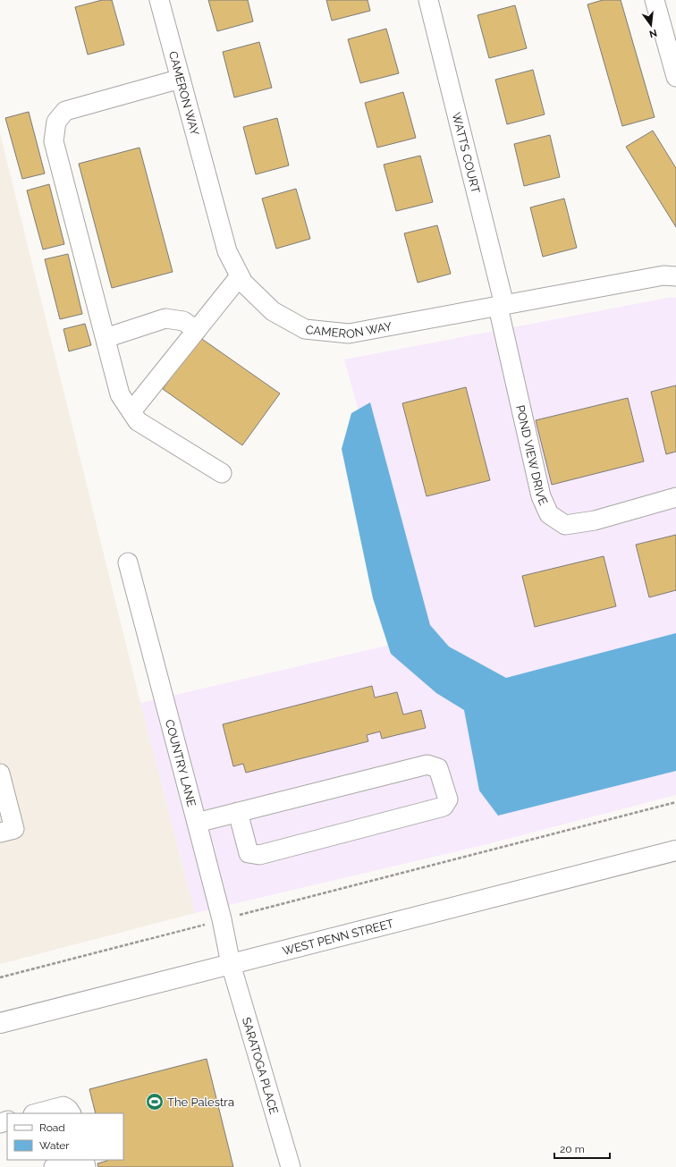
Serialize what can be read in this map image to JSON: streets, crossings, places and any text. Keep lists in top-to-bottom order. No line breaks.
{"streets":{"main road":["WEST PENN STREET"],"street":["CAMERON WAY","WATTS COURT","POND VIEW DRIVE","COUNTRY LANE","SARATOGA PLACE"]},"crossings":[["CAMERON WAY","WATTS COURT"],["CAMERON WAY","POND VIEW DRIVE"],["WATTS COURT","POND VIEW DRIVE"],["COUNTRY LANE","WEST PENN STREET"],["COUNTRY LANE","SARATOGA PLACE"],["WEST PENN STREET","SARATOGA PLACE"]],"places":{"sports":["The Palestra"]},"legend":["Road","Water"],"scale_bar":"20 m","north":"bottom"}
